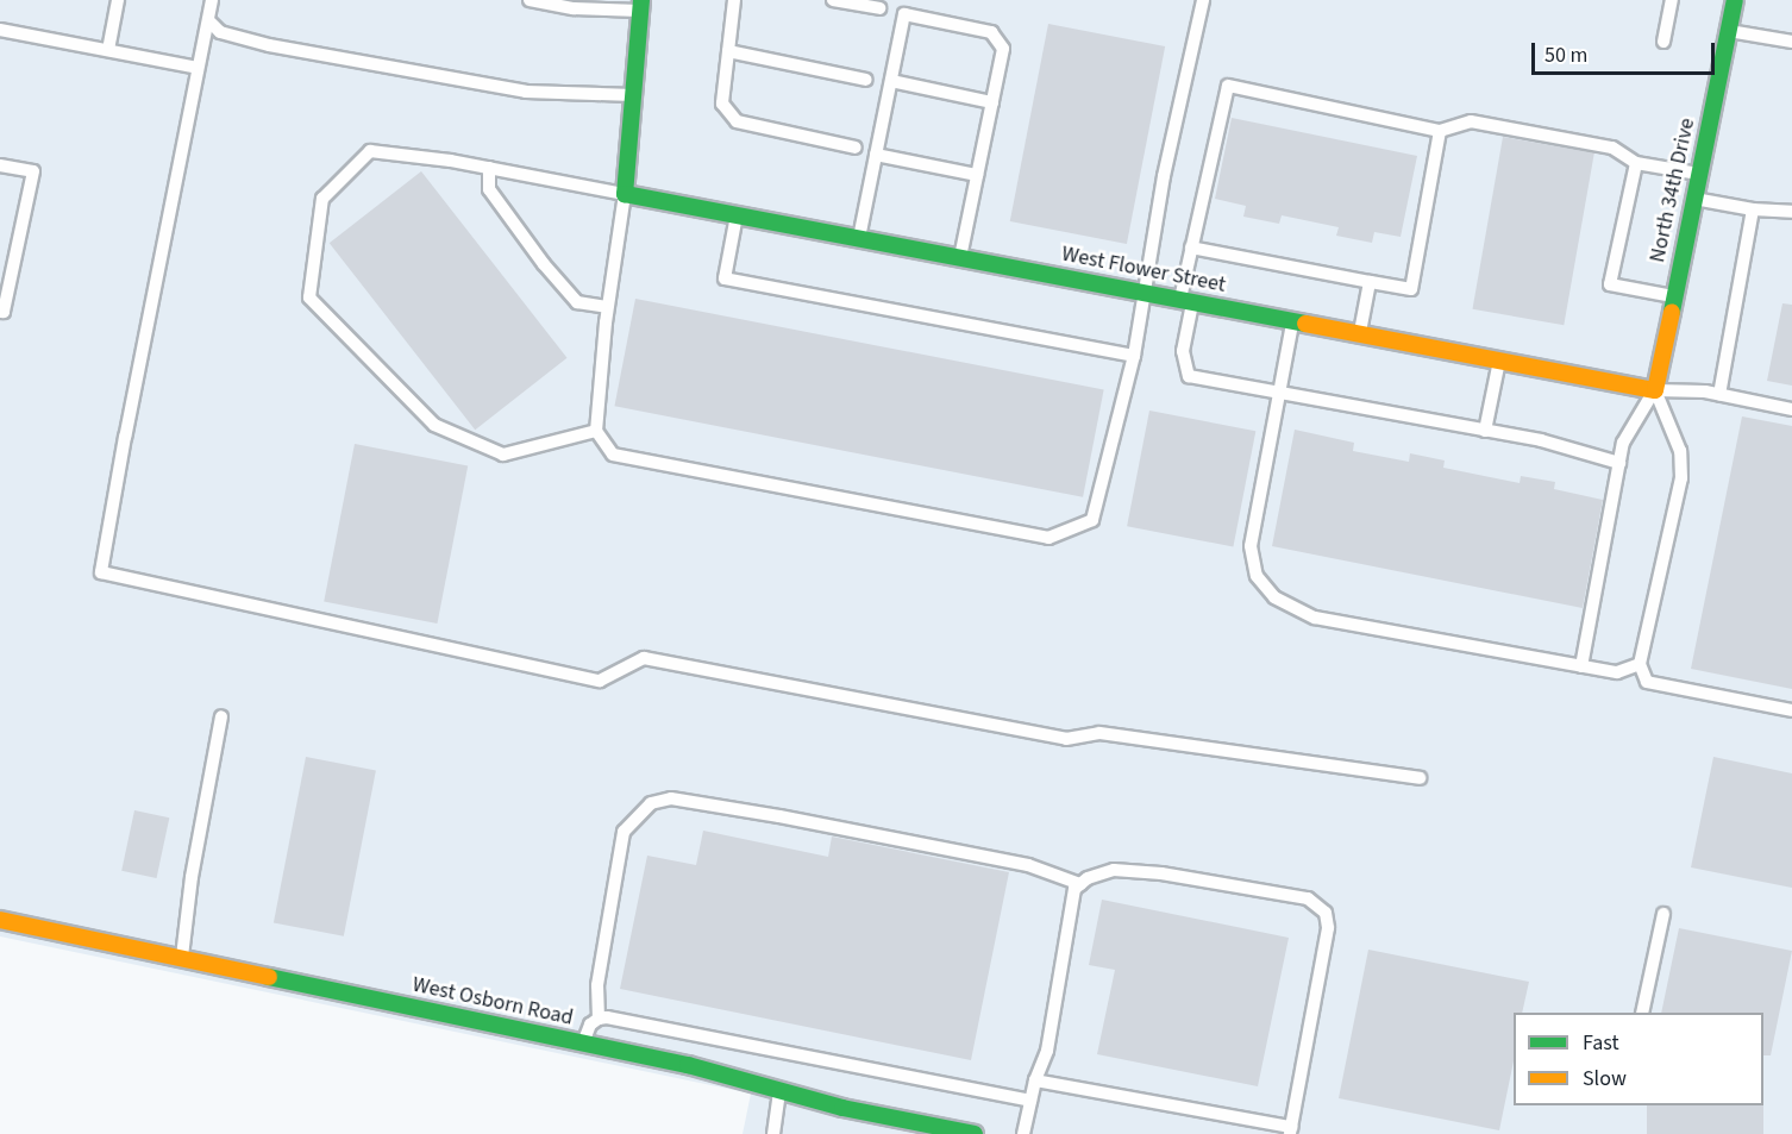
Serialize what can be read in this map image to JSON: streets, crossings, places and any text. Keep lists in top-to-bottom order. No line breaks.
{"streets":{"street":["North 34th Drive","West Flower Street","West Osborn Road"]},"crossings":[["North 34th Drive","West Flower Street"]],"legend":["Fast","Slow"],"scale_bar":"50 m"}
